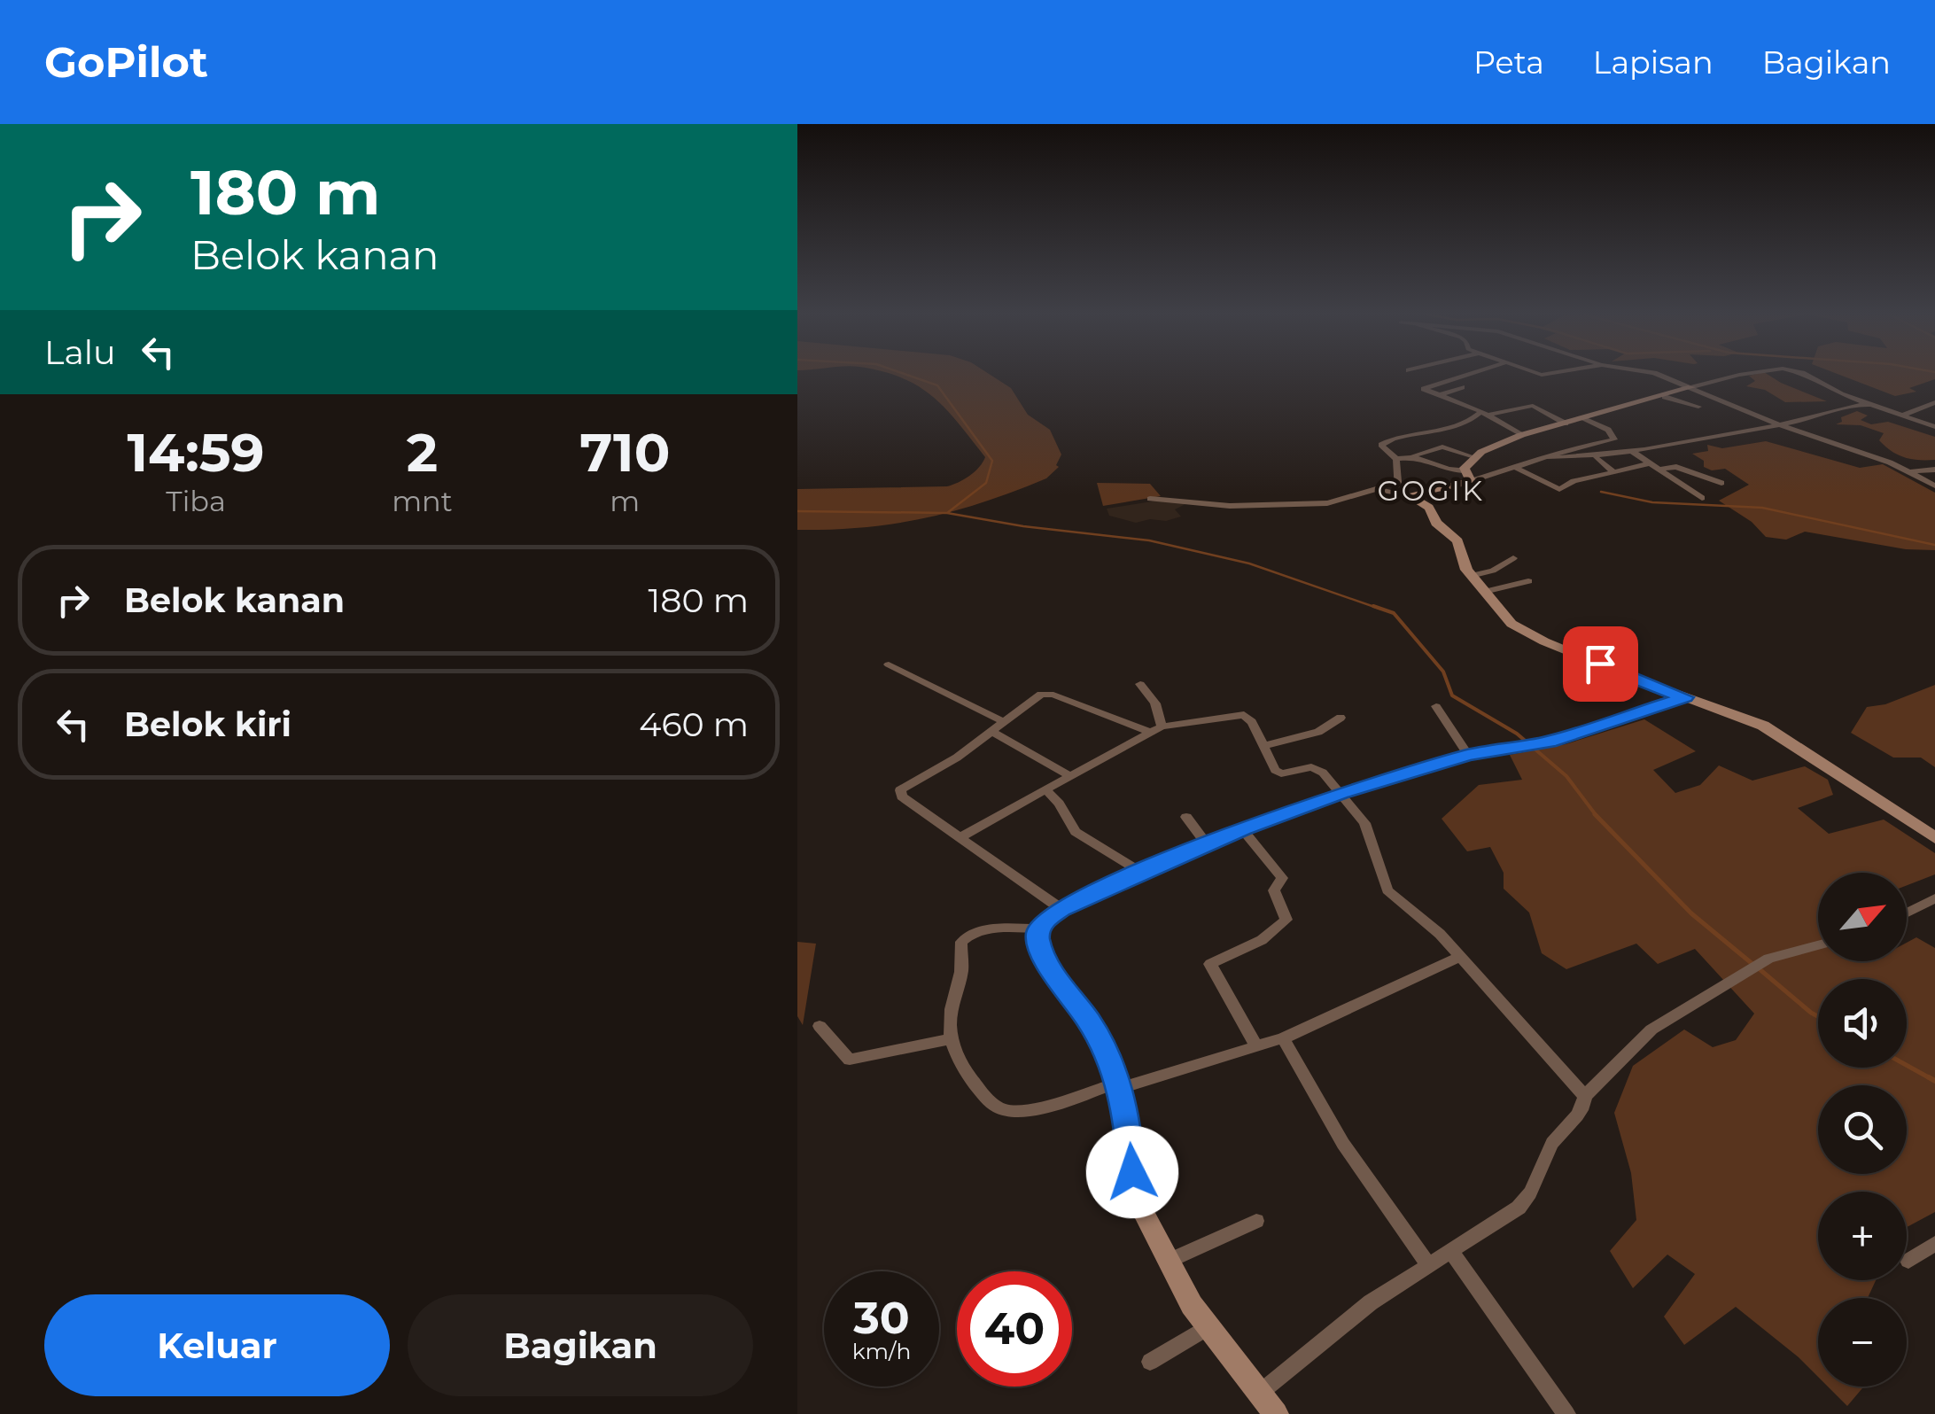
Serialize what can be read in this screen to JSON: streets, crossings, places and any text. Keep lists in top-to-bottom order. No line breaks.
{"districts":["GOGIK"],"north":"top right","page":{"header":"GoPilot","nav":["Peta","Lapisan","Bagikan"],"turn":["180 m","Belok kanan"],"then":"Lalu","eta":["14:59","Tiba","2","mnt","710","m"],"list":[{"name":"Belok kanan","value":"180 m"},{"name":"Belok kiri","value":"460 m"}],"map_buttons":["+","−"],"speed":"30 km/h","limit":"40","buttons":["Keluar","Bagikan"]}}
